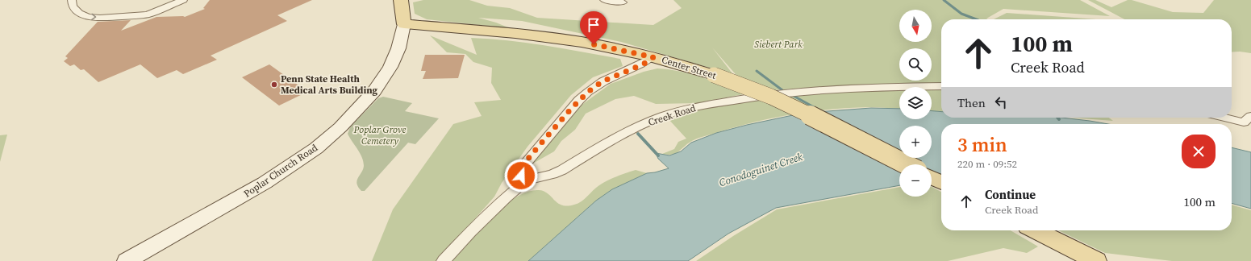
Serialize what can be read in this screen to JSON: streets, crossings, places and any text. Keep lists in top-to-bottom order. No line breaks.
{"streets":{"main road":["Center Street"],"street":["Creek Road","Poplar Church Road"]},"crossings":[["Center Street","Poplar Church Road"]],"water":["Conodoguinet Creek"],"parks":["Siebert Park","Poplar Grove Cemetery"],"places":["Penn State Health Medical Arts Building"],"north":"bottom","page":{"map_buttons":["+","−"],"turn":["100 m","Creek Road"],"then":"Then","heading":["3 min","220 m · 09:52"],"list":[{"name":"Continue","note":"Creek Road","value":"100 m"}]}}
